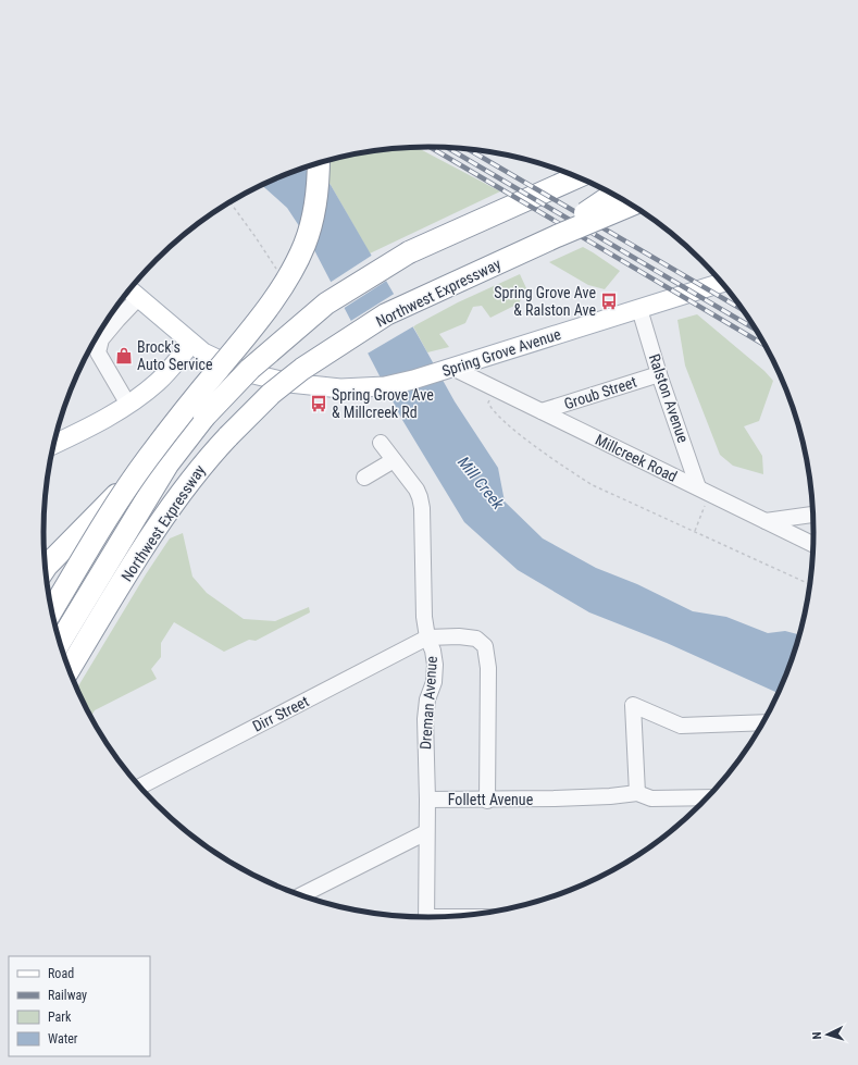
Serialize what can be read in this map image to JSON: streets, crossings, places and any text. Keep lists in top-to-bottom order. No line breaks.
{"streets":{"highway":["Northwest Expressway"],"main road":["Spring Grove Avenue"],"street":["Groub Street","Ralston Avenue","Millcreek Road","Dreman Avenue","Dirr Street","Follett Avenue"]},"crossings":[["Spring Grove Avenue","Ralston Avenue"],["Spring Grove Avenue","Millcreek Road"],["Groub Street","Ralston Avenue"],["Groub Street","Millcreek Road"],["Ralston Avenue","Millcreek Road"],["Dreman Avenue","Dirr Street"],["Dreman Avenue","Follett Avenue"]],"water":["Mill Creek"],"places":{"bus stop":["Spring Grove Ave & Ralston Ave","Spring Grove Ave & Millcreek Rd"],"shop":["Brock's Auto Service"]},"legend":["Road","Railway","Park","Water"],"north":"left"}
